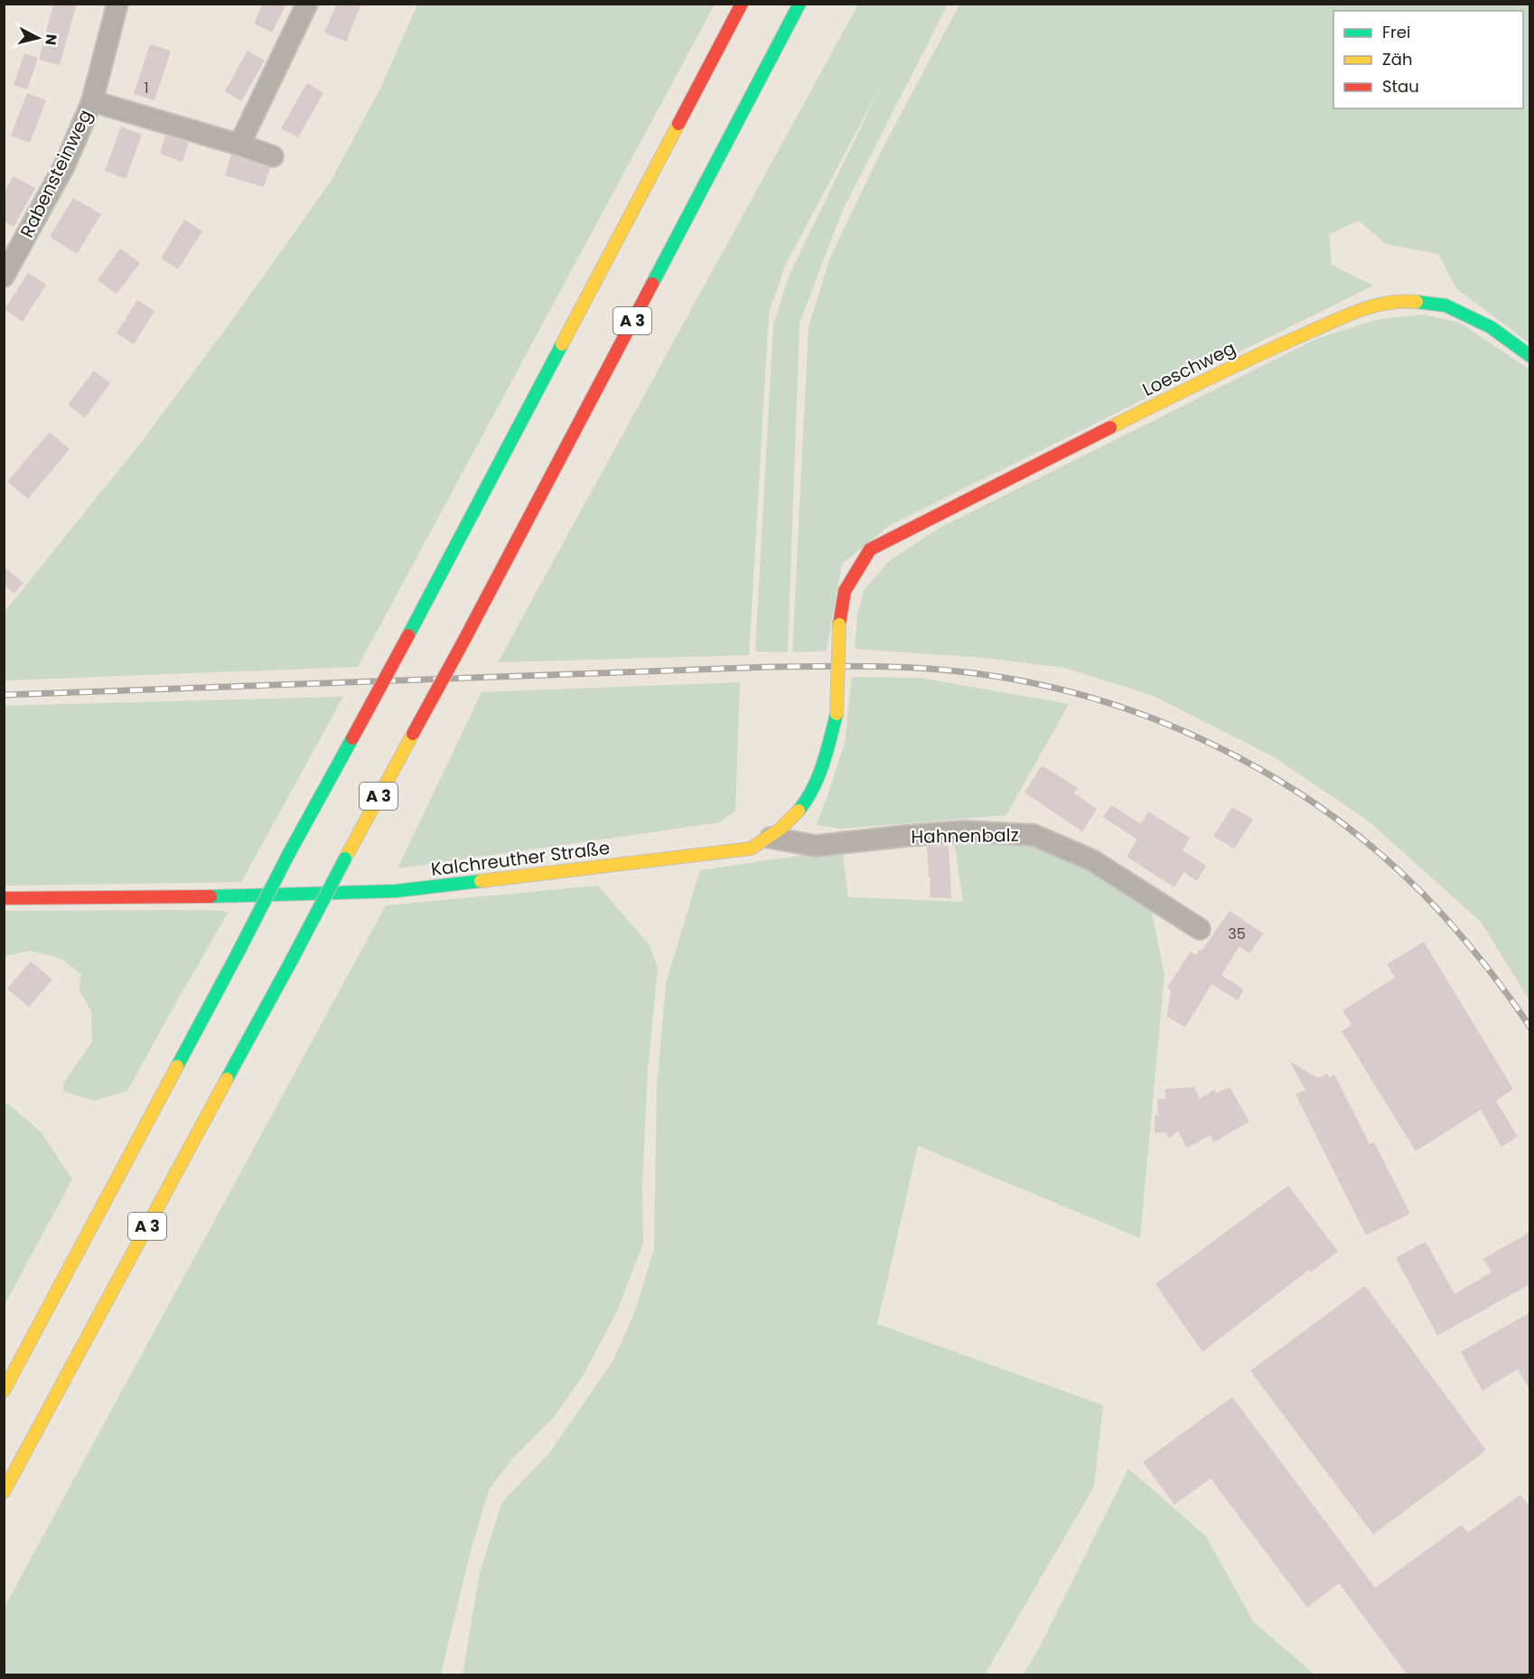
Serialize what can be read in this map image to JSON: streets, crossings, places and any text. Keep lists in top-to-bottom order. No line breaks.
{"streets":{"main road":["A 3","Loeschweg","Kalchreuther Straße"],"street":["Rabensteinweg","Hahnenbalz"]},"crossings":[["Loeschweg","Kalchreuther Straße"],["Hahnenbalz","Kalchreuther Straße"]],"house_numbers":["1","35"],"legend":["Frei","Zäh","Stau"],"north":"right"}
